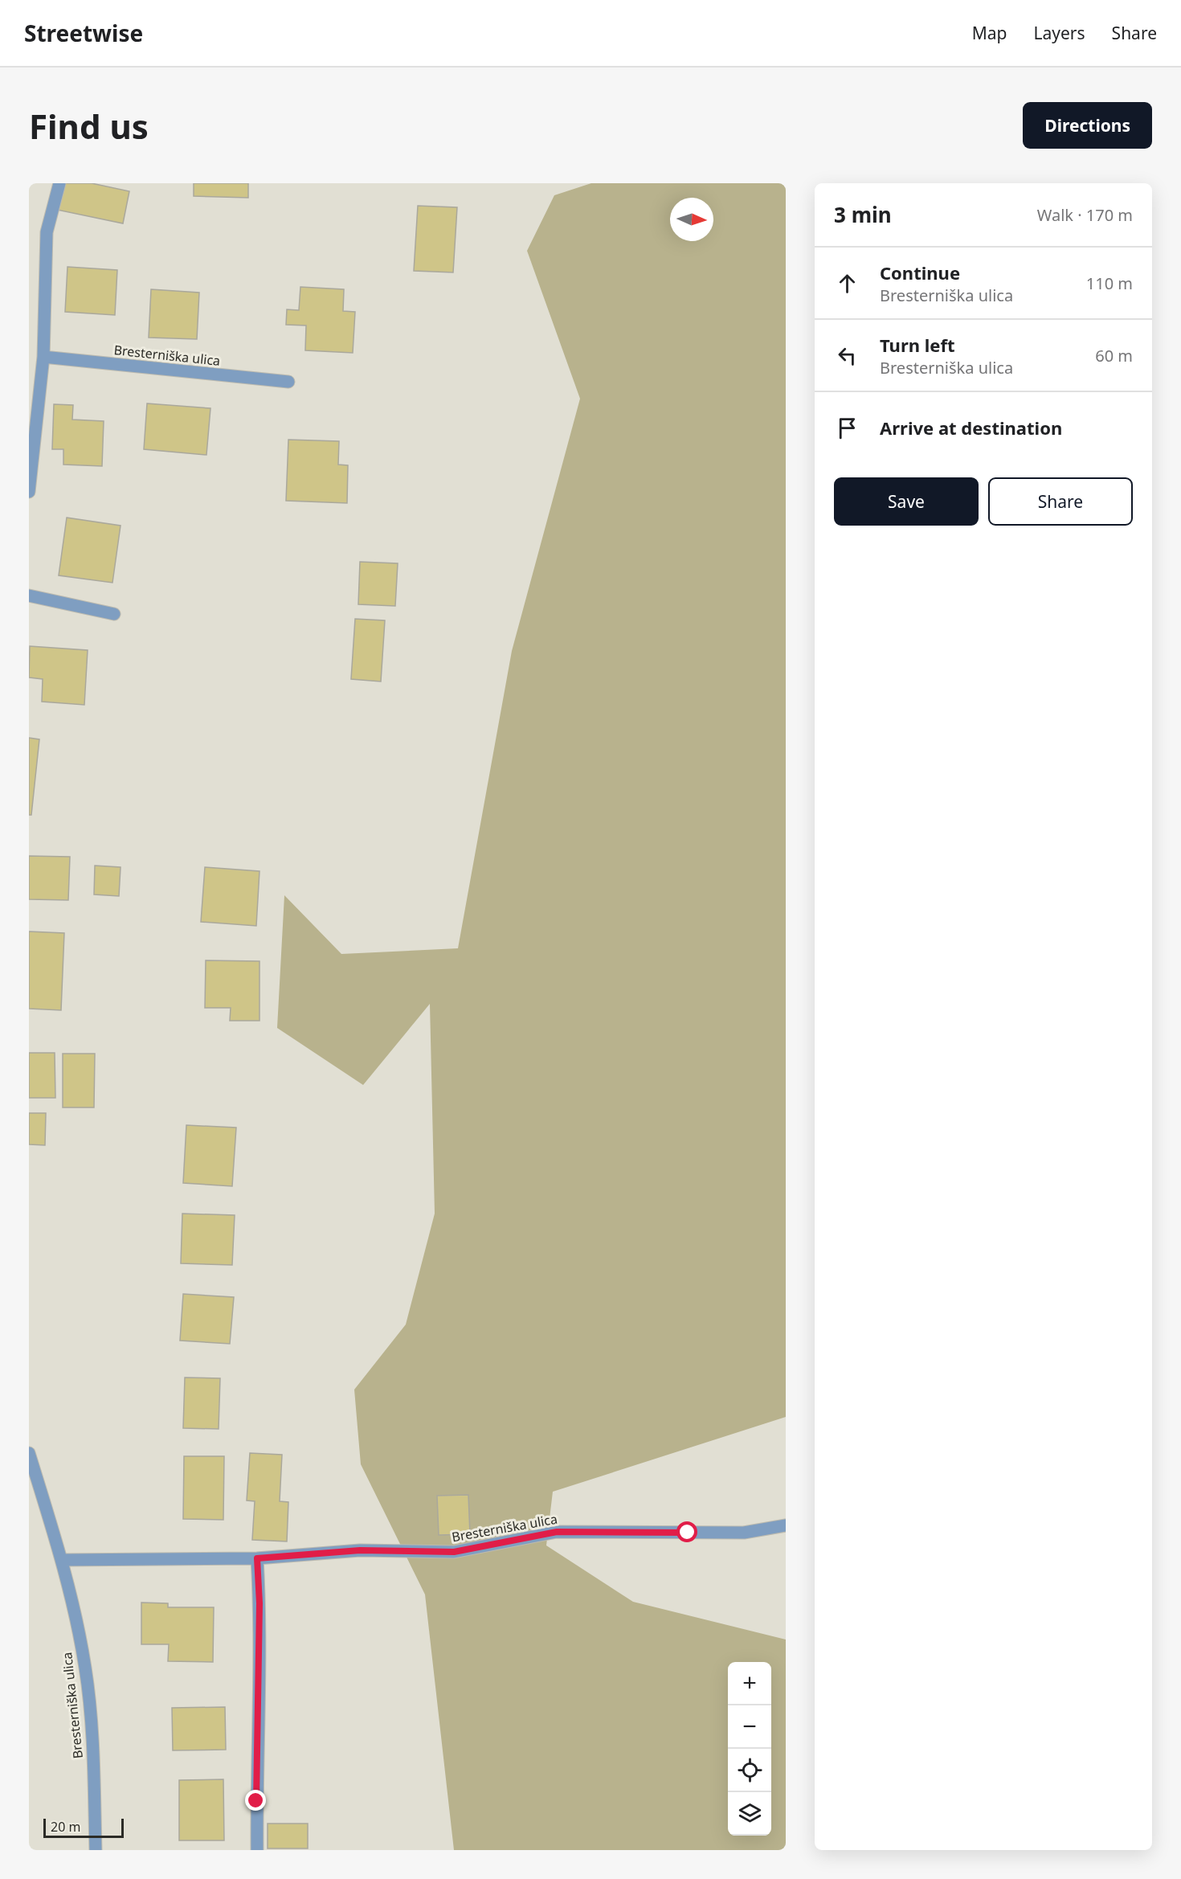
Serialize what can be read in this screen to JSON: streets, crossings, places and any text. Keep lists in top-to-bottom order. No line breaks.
{"streets":{"street":["Bresterniška ulica"]},"scale_bar":"20 m","north":"right","page":{"header":"Streetwise","nav":["Map","Layers","Share"],"buttons":["Directions",["Save","Share"]],"title":"Find us","heading":["3 min","Walk · 170 m"],"list":[["Continue","Bresterniška ulica","110 m"],["Turn left","Bresterniška ulica","60 m"],"Arrive at destination"],"map_buttons":["+","−"],"scale":"20 m"}}
